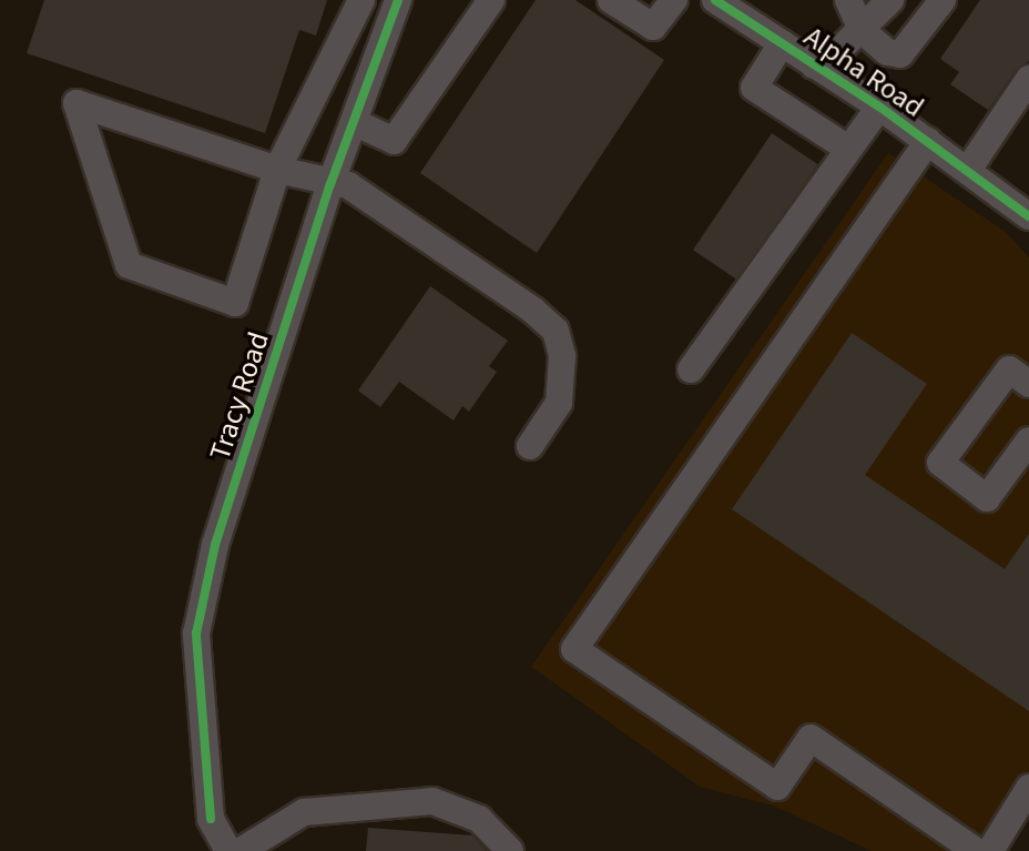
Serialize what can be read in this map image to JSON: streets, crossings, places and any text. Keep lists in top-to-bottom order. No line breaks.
{"streets":{"street":["Alpha Road","Tracy Road"]}}
